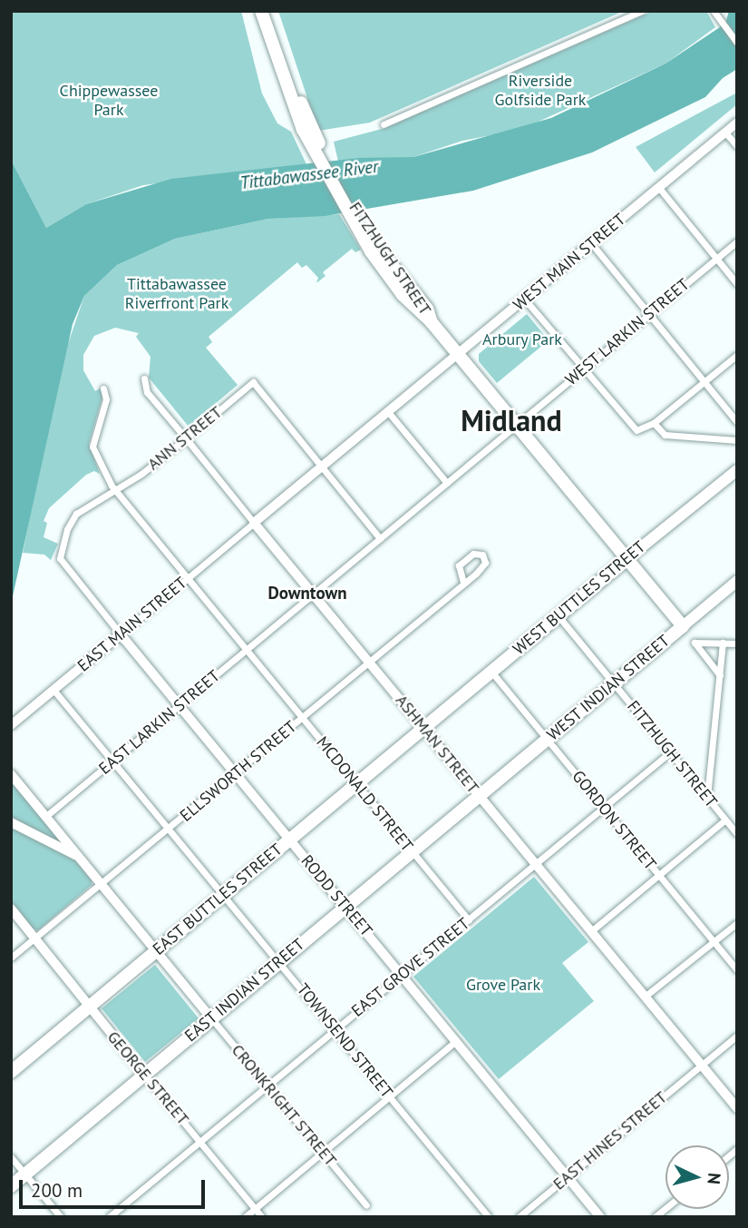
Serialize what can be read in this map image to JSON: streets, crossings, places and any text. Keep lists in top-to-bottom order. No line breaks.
{"streets":{"highway":["FITZHUGH STREET","WEST BUTTLES STREET","WEST INDIAN STREET","EAST BUTTLES STREET","EAST INDIAN STREET"],"street":["WEST MAIN STREET","WEST LARKIN STREET","ANN STREET","EAST MAIN STREET","EAST LARKIN STREET","ASHMAN STREET","ELLSWORTH STREET","MCDONALD STREET","GORDON STREET","RODD STREET","EAST GROVE STREET","TOWNSEND STREET","GEORGE STREET","CRONKRIGHT STREET","EAST HINES STREET"]},"crossings":[["FITZHUGH STREET","WEST MAIN STREET"],["FITZHUGH STREET","WEST LARKIN STREET"],["FITZHUGH STREET","WEST BUTTLES STREET"],["FITZHUGH STREET","WEST INDIAN STREET"],["FITZHUGH STREET","EAST GROVE STREET"],["WEST MAIN STREET","ANN STREET"],["WEST MAIN STREET","EAST MAIN STREET"],["WEST MAIN STREET","ASHMAN STREET"],["WEST LARKIN STREET","EAST LARKIN STREET"],["WEST LARKIN STREET","ASHMAN STREET"],["ANN STREET","ASHMAN STREET"],["ANN STREET","MCDONALD STREET"],["ANN STREET","RODD STREET"],["WEST BUTTLES STREET","ASHMAN STREET"],["WEST BUTTLES STREET","GORDON STREET"],["WEST BUTTLES STREET","EAST BUTTLES STREET"],["EAST MAIN STREET","ASHMAN STREET"],["EAST MAIN STREET","MCDONALD STREET"],["EAST MAIN STREET","RODD STREET"],["EAST MAIN STREET","TOWNSEND STREET"],["WEST INDIAN STREET","ASHMAN STREET"],["WEST INDIAN STREET","GORDON STREET"],["WEST INDIAN STREET","EAST INDIAN STREET"],["EAST LARKIN STREET","ASHMAN STREET"],["EAST LARKIN STREET","MCDONALD STREET"],["EAST LARKIN STREET","RODD STREET"],["EAST LARKIN STREET","TOWNSEND STREET"],["ASHMAN STREET","ELLSWORTH STREET"],["ASHMAN STREET","EAST BUTTLES STREET"],["ASHMAN STREET","EAST GROVE STREET"],["ASHMAN STREET","EAST INDIAN STREET"],["ASHMAN STREET","EAST HINES STREET"],["ELLSWORTH STREET","MCDONALD STREET"],["ELLSWORTH STREET","RODD STREET"],["ELLSWORTH STREET","TOWNSEND STREET"],["ELLSWORTH STREET","GEORGE STREET"],["ELLSWORTH STREET","CRONKRIGHT STREET"],["MCDONALD STREET","EAST BUTTLES STREET"],["MCDONALD STREET","EAST GROVE STREET"],["MCDONALD STREET","EAST INDIAN STREET"],["GORDON STREET","EAST GROVE STREET"],["RODD STREET","EAST BUTTLES STREET"],["RODD STREET","EAST GROVE STREET"],["RODD STREET","EAST INDIAN STREET"],["RODD STREET","EAST HINES STREET"],["EAST BUTTLES STREET","TOWNSEND STREET"],["EAST BUTTLES STREET","GEORGE STREET"],["EAST BUTTLES STREET","CRONKRIGHT STREET"],["EAST GROVE STREET","TOWNSEND STREET"],["EAST GROVE STREET","GEORGE STREET"],["EAST GROVE STREET","CRONKRIGHT STREET"],["EAST INDIAN STREET","TOWNSEND STREET"],["EAST INDIAN STREET","GEORGE STREET"],["EAST INDIAN STREET","CRONKRIGHT STREET"]],"districts":["Midland","Downtown"],"water":["Tittabawassee River"],"parks":["Riverside Golfside Park","Chippewassee Park","Tittabawassee Riverfront Park","Arbury Park","Grove Park"],"scale_bar":"200 m","north":"right"}
